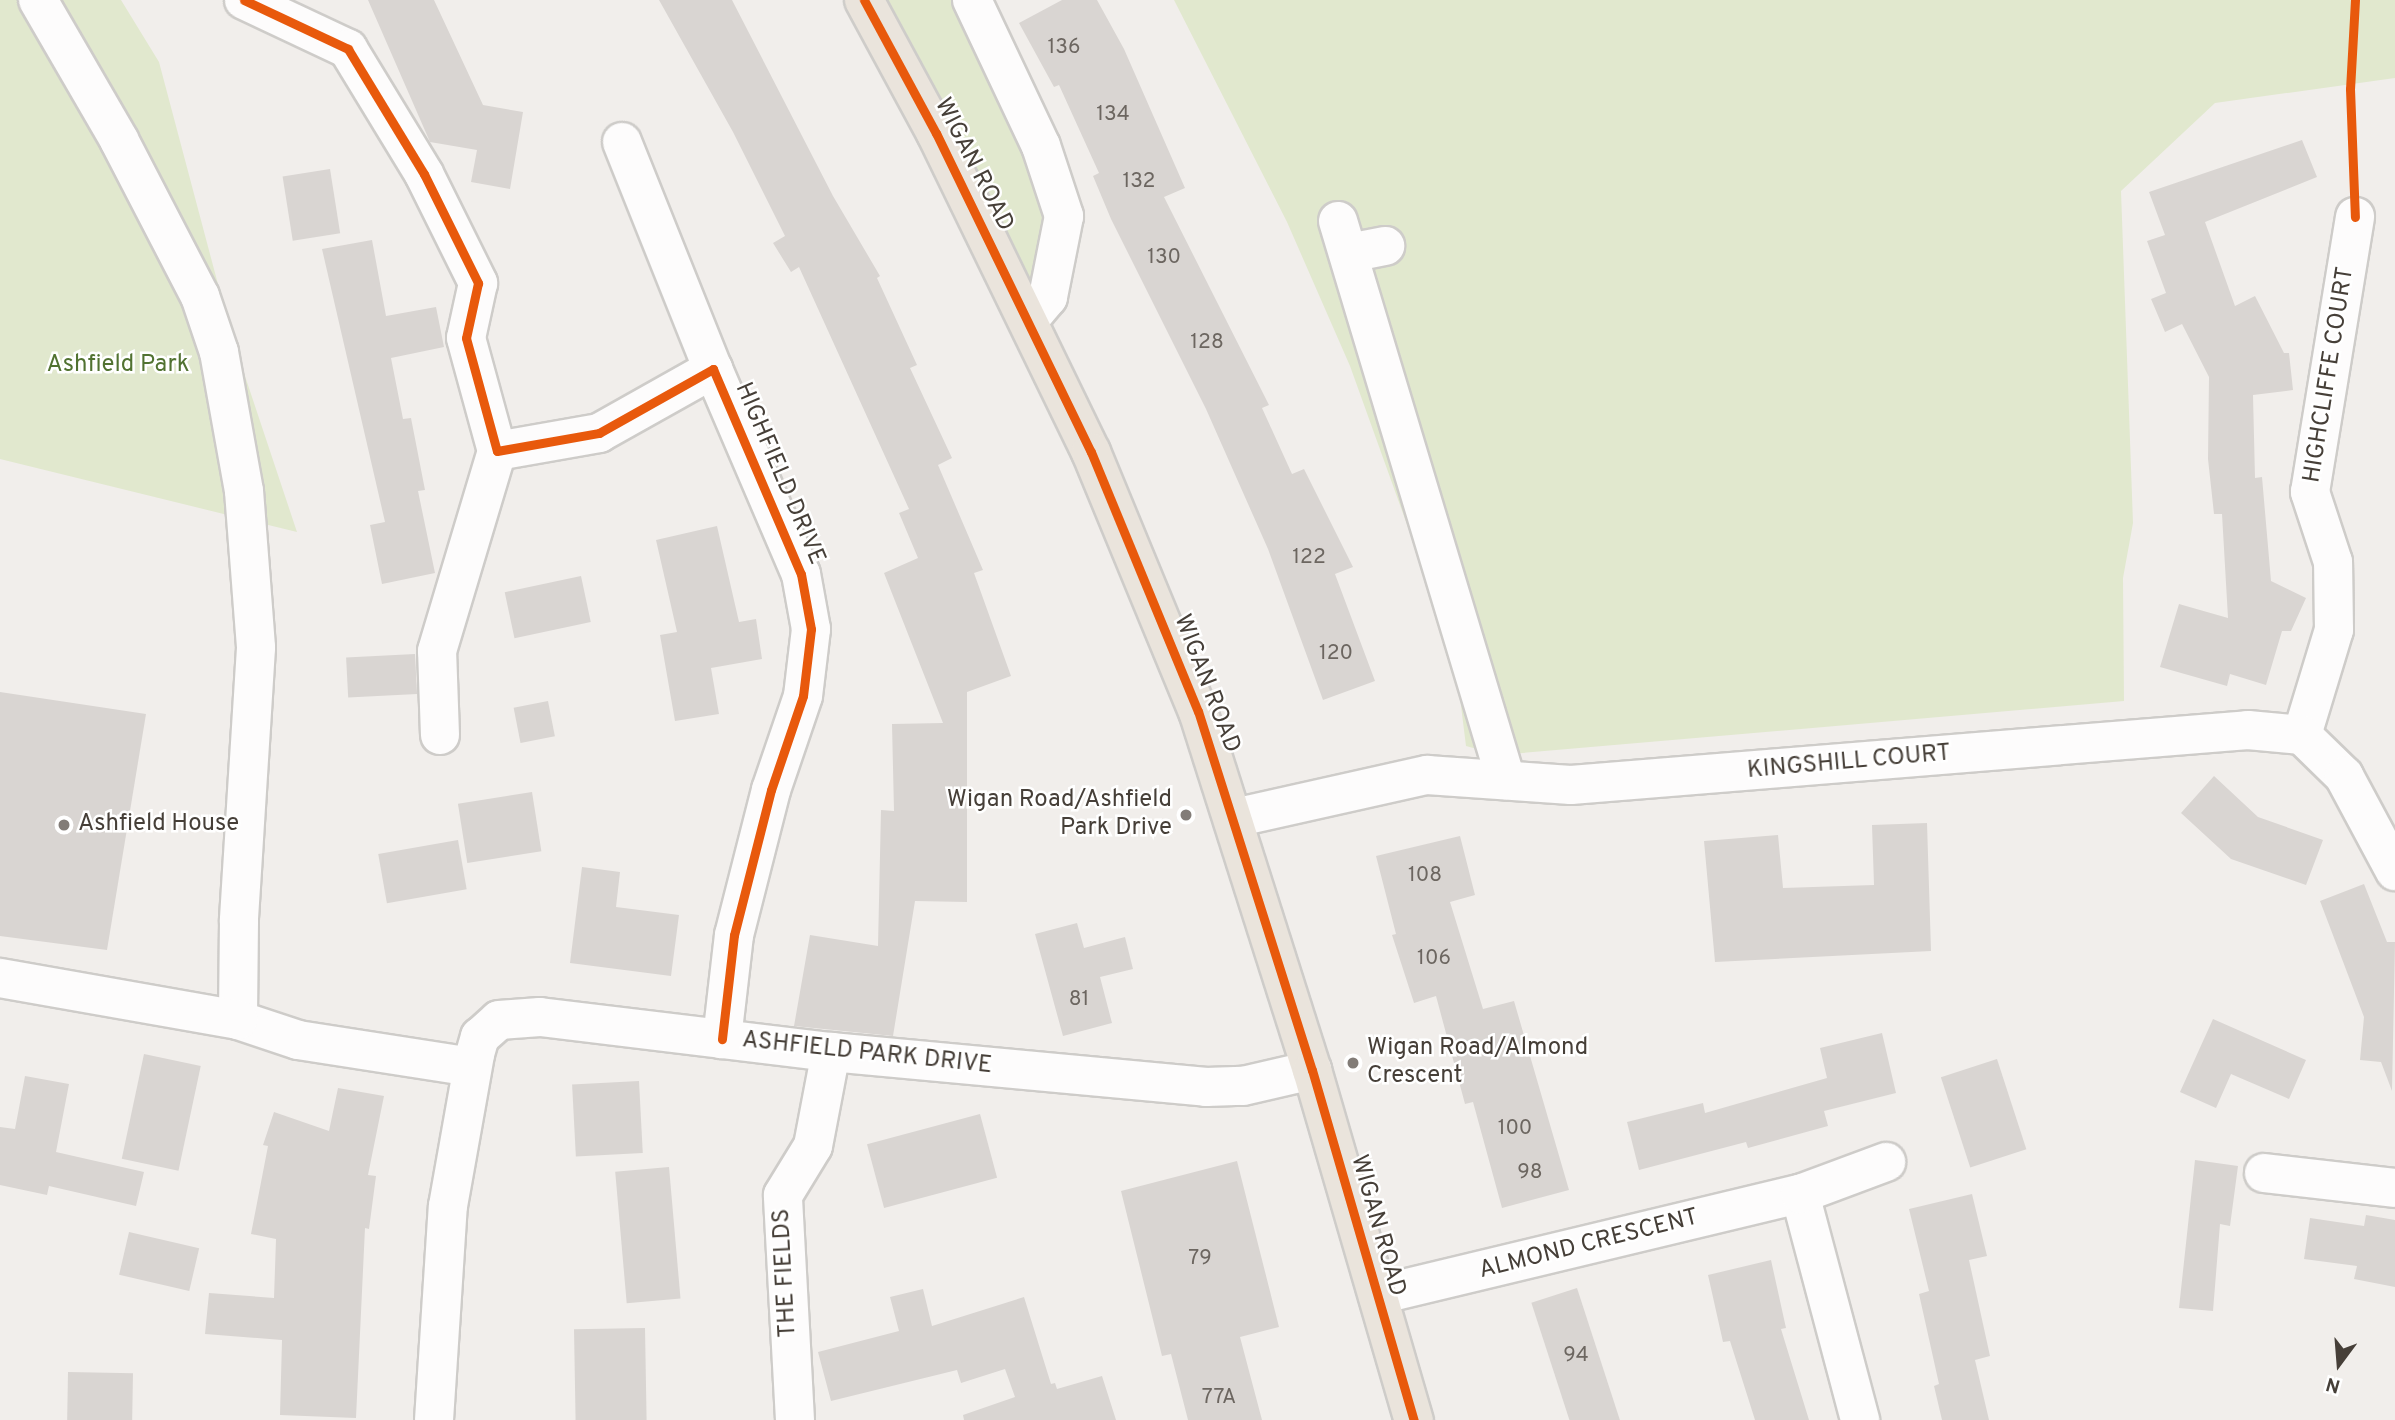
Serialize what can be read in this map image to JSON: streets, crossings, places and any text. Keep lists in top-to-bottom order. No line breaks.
{"streets":{"highway":["WIGAN ROAD"],"street":["HIGHCLIFFE COURT","HIGHFIELD DRIVE","KINGSHILL COURT","ASHFIELD PARK DRIVE","ALMOND CRESCENT","THE FIELDS"]},"crossings":[["WIGAN ROAD","KINGSHILL COURT"],["WIGAN ROAD","ASHFIELD PARK DRIVE"],["WIGAN ROAD","ALMOND CRESCENT"],["HIGHCLIFFE COURT","KINGSHILL COURT"],["HIGHFIELD DRIVE","ASHFIELD PARK DRIVE"],["ASHFIELD PARK DRIVE","THE FIELDS"]],"parks":["Ashfield Park"],"places":["Wigan Road/Ashfield Park Drive","Ashfield House","Wigan Road/Almond Crescent"],"house_numbers":["136","134","132","130","128","122","120","108","106","81","100","98","79","94","77A"],"north":"bottom"}
